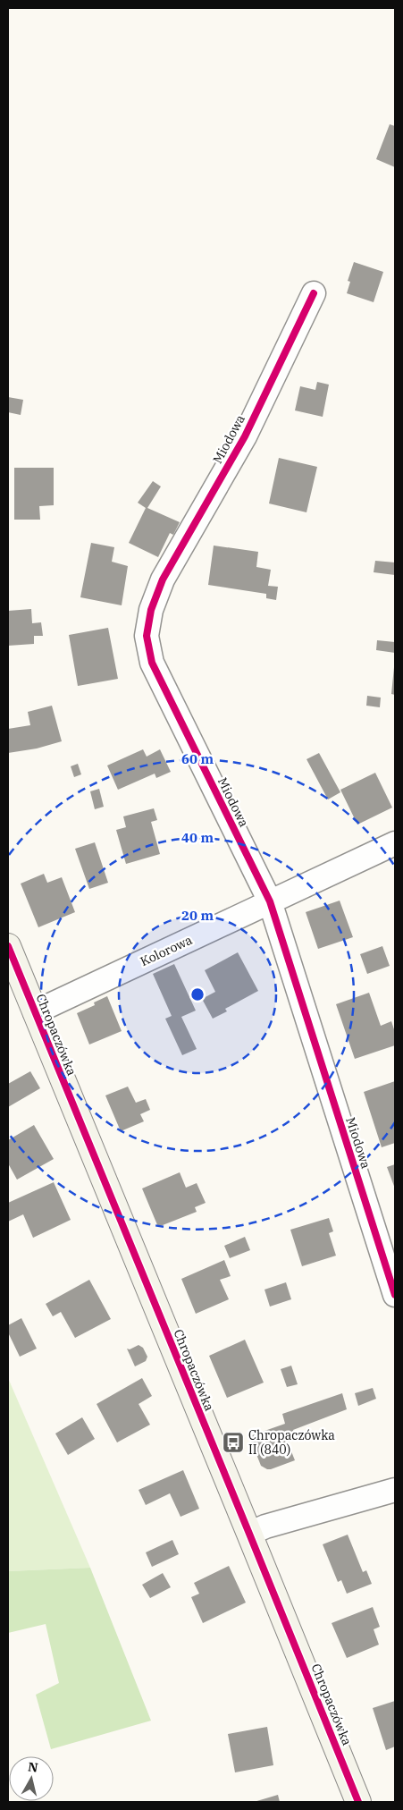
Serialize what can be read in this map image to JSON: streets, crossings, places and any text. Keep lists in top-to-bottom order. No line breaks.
{"streets":{"street":["Miodowa","Kolorowa","Chropaczówka"]},"crossings":[["Miodowa","Kolorowa"],["Kolorowa","Chropaczówka"]],"places":{"bus stop":["Chropaczówka II (840)"]},"north":"top","rings":["60 m","40 m","20 m"]}
